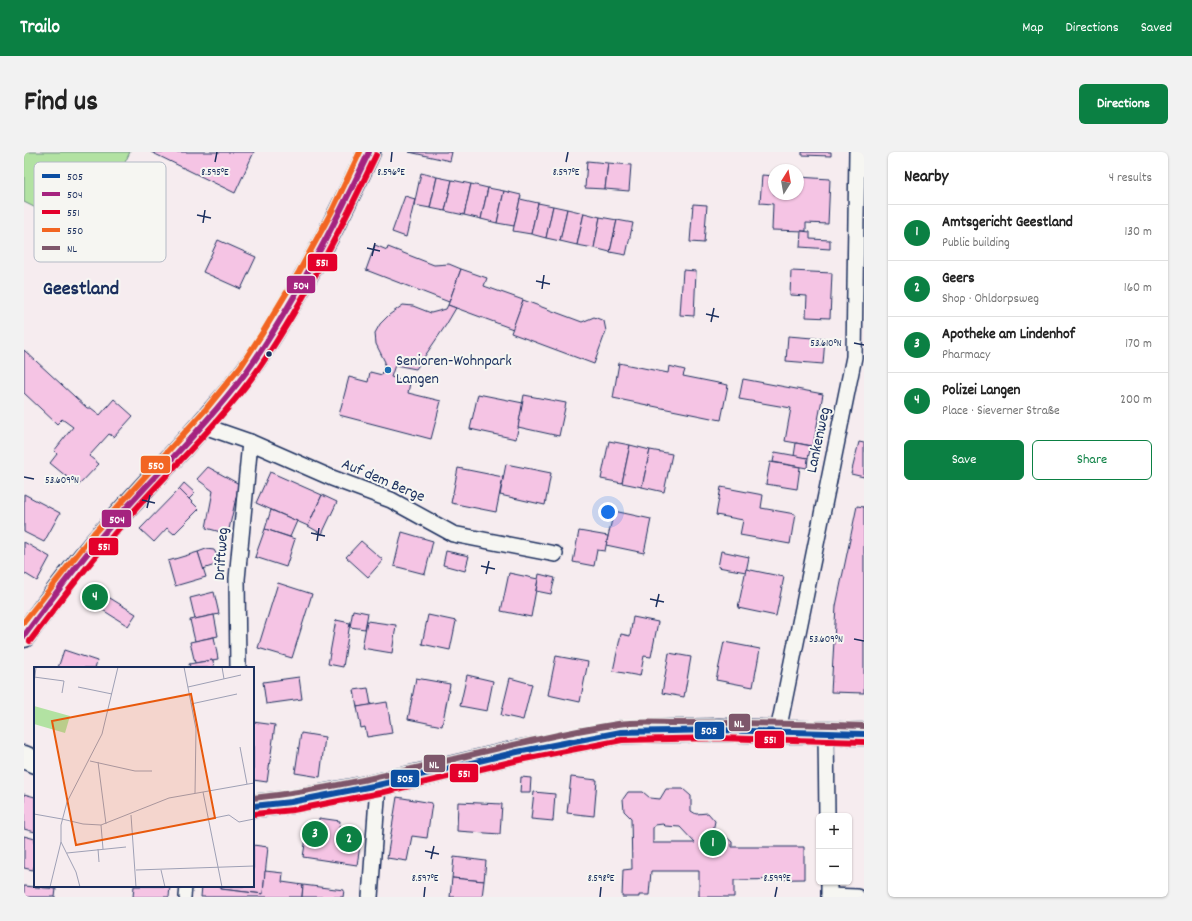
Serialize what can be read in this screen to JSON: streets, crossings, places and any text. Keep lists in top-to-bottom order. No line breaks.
{"streets":{"street":["Lankenweg","Auf dem Berge","Driftweg"]},"crossings":[["Auf dem Berge","Driftweg"]],"districts":["Geestland"],"places":["Senioren-Wohnpark Langen"],"lines":["transit line 504","transit line 550","transit line 551","transit line NL","transit line 505"],"legend":["505","504","551","550","NL"],"north":"top","page":{"header":"Trailo","nav":["Map","Directions","Saved"],"title":"Find us","buttons":["Directions",["Save","Share"]],"heading":["Nearby","4 results"],"list":[{"mark":"1","name":"Amtsgericht Geestland","note":"Public building","value":"130 m"},{"mark":"2","name":"Geers","note":"Shop · Ohldorpsweg","value":"160 m"},{"mark":"3","name":"Apotheke am Lindenhof","note":"Pharmacy","value":"170 m"},{"mark":"4","name":"Polizei Langen","note":"Place · Sieverner Straße","value":"200 m"}],"pins":["4","3","2","1"],"map_buttons":["+","−"]},"coordinates":["8.595°E","8.596°E","8.597°E","53.610°N","53.609°N","8.598°E","8.599°E"]}
